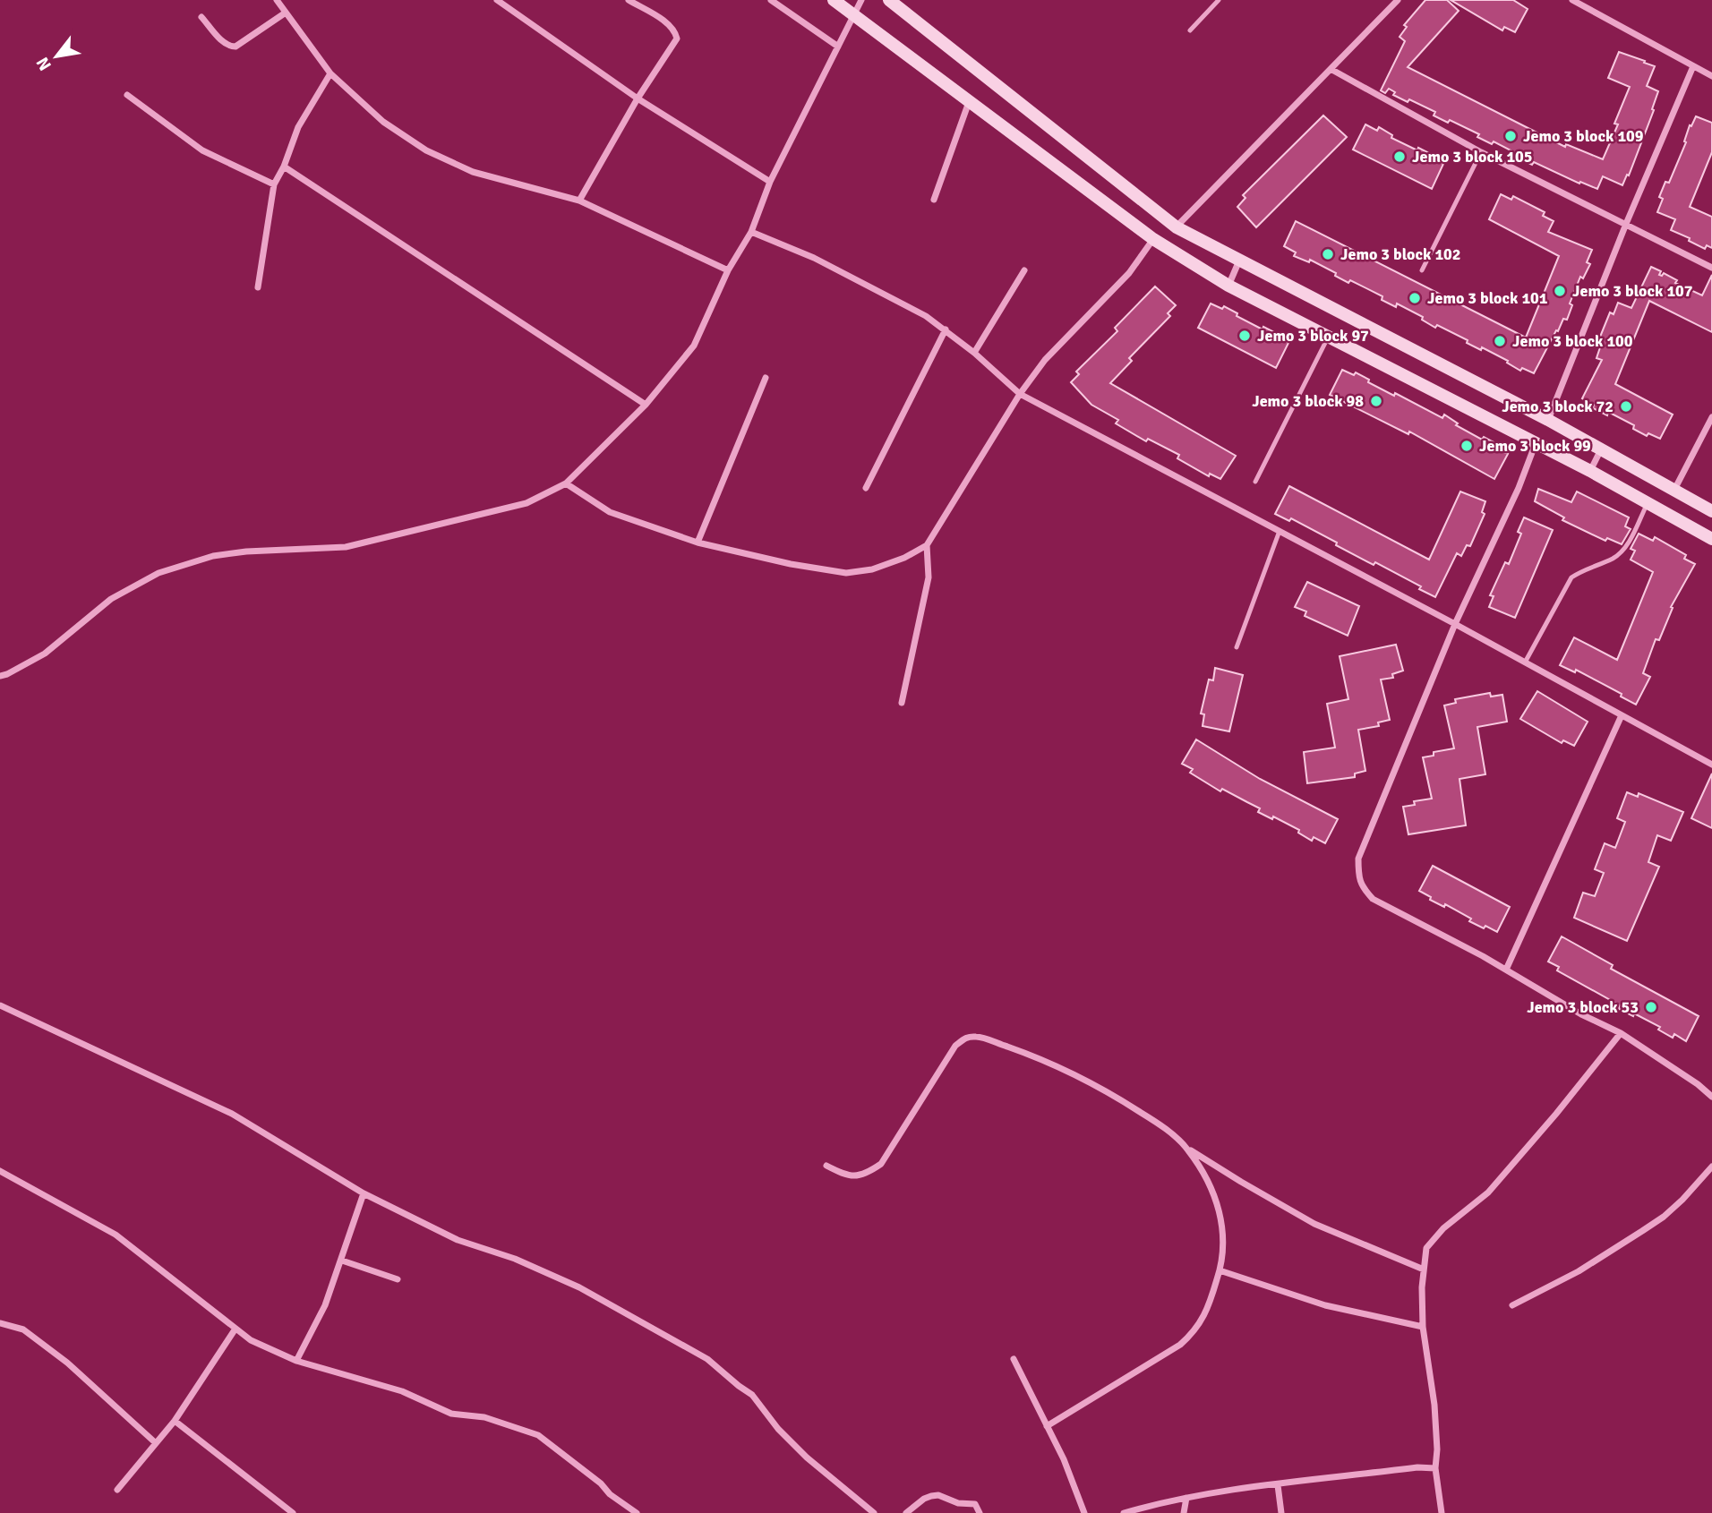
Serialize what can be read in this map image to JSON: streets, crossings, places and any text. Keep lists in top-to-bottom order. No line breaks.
{"places":["Jemo 3 block 109","Jemo 3 block 105","Jemo 3 block 102","Jemo 3 block 107","Jemo 3 block 101","Jemo 3 block 97","Jemo 3 block 100","Jemo 3 block 98","Jemo 3 block 72","Jemo 3 block 99","Jemo 3 block 53"],"north":"bottom left"}
